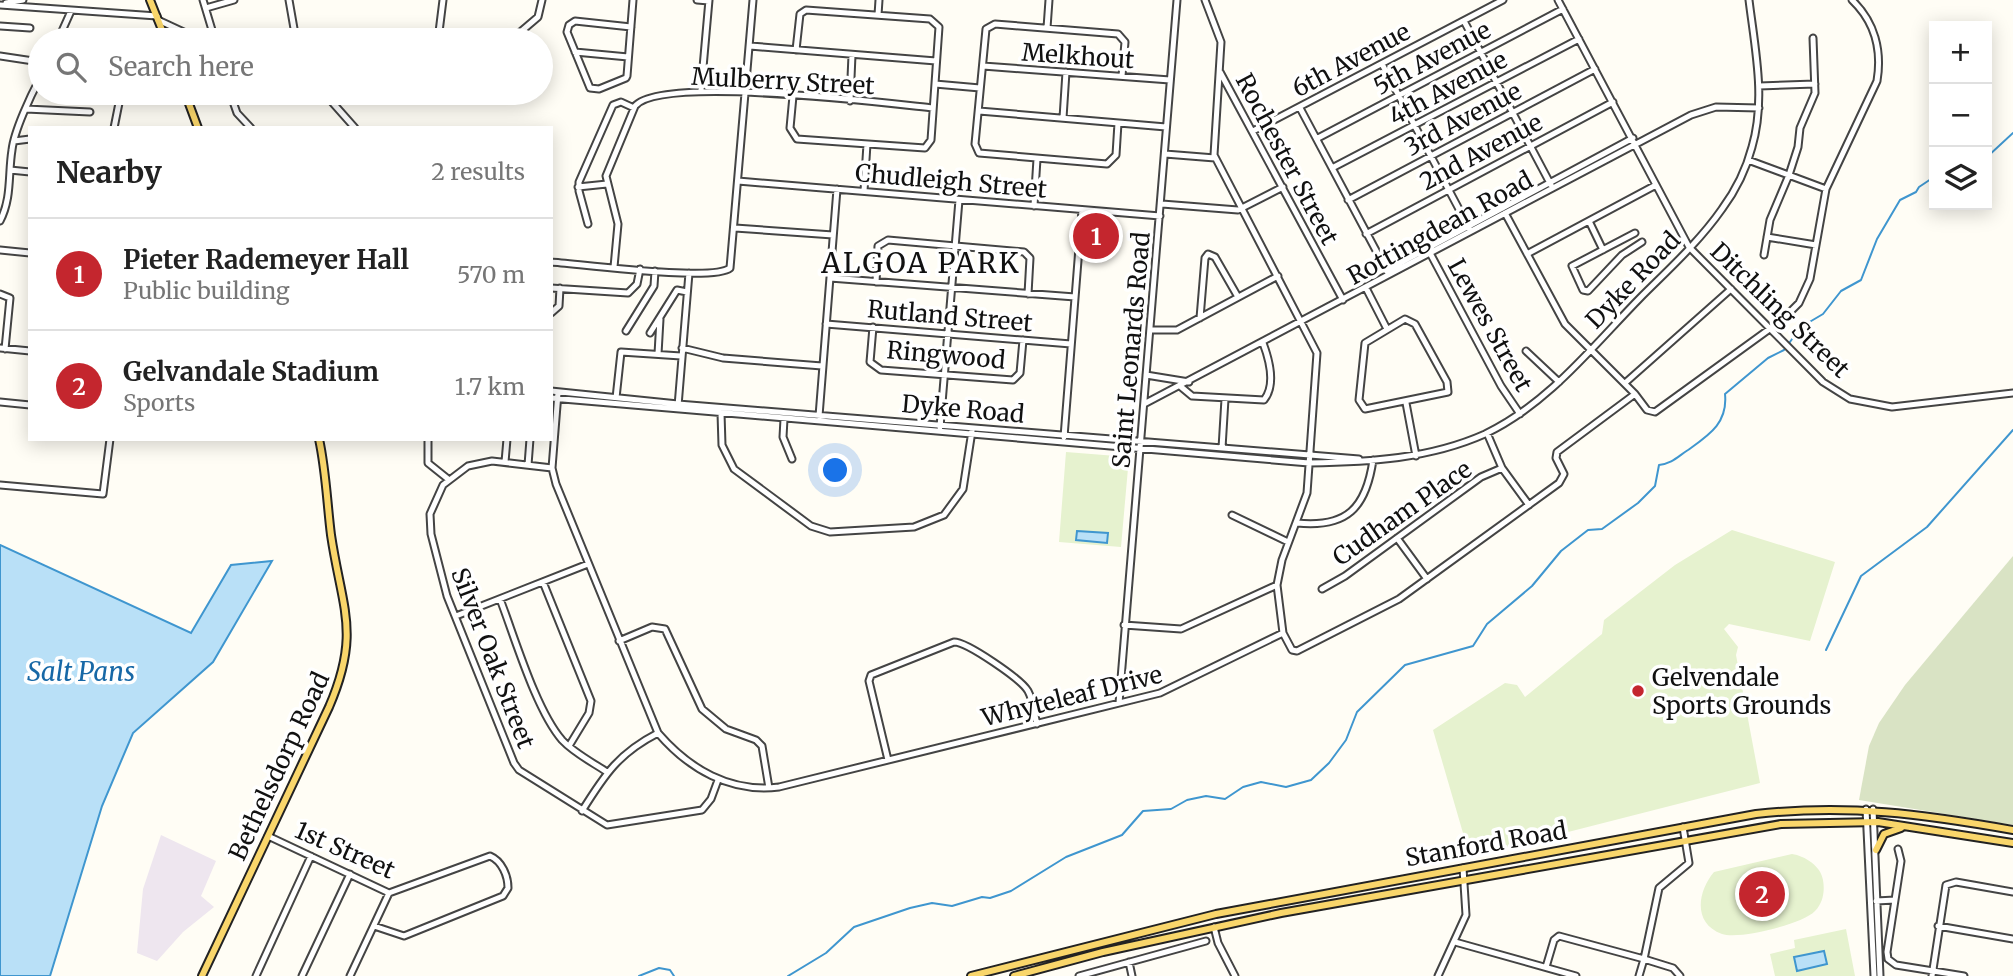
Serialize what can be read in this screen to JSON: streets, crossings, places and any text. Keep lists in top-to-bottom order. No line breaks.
{"streets":{"main road":["Bethelsdorp Road","Stanford Road"],"street":["Melkhout","5th Avenue","6th Avenue","Mulberry Street","4th Avenue","3rd Avenue","2nd Avenue","Rochester Street","Chudleigh Street","Rottingdean Road","Dyke Road","Ditchling Street","Rutland Street","Lewes Street","Saint Leonards Road","Ringwood","Cudham Place","Silver Oak Street","Whyteleaf Drive","1st Street"]},"crossings":[["Melkhout","Saint Leonards Road"],["5th Avenue","Ditchling Street"],["6th Avenue","Rochester Street"],["4th Avenue","Ditchling Street"],["3rd Avenue","Ditchling Street"],["2nd Avenue","Ditchling Street"],["Rochester Street","Rottingdean Road"],["Chudleigh Street","Saint Leonards Road"],["Rottingdean Road","Dyke Road"],["Rottingdean Road","Ditchling Street"],["Rottingdean Road","Lewes Street"],["Rottingdean Road","Saint Leonards Road"],["Dyke Road","Ditchling Street"],["Dyke Road","Lewes Street"],["Dyke Road","Saint Leonards Road"],["Dyke Road","Whyteleaf Drive"],["Rutland Street","Ringwood"],["Saint Leonards Road","Whyteleaf Drive"],["Silver Oak Street","Whyteleaf Drive"],["Bethelsdorp Road","1st Street"]],"districts":["ALGOA PARK"],"water":["Salt Pans"],"places":["Gelvendale Sports Grounds"],"page":{"map_buttons":["+","−"],"search":"Search here","heading":["Nearby","2 results"],"pins":["1","2"],"list":[{"mark":"1","name":"Pieter Rademeyer Hall","note":"Public building","value":"570 m"},{"mark":"2","name":"Gelvandale Stadium","note":"Sports","value":"1.7 km"}]}}
